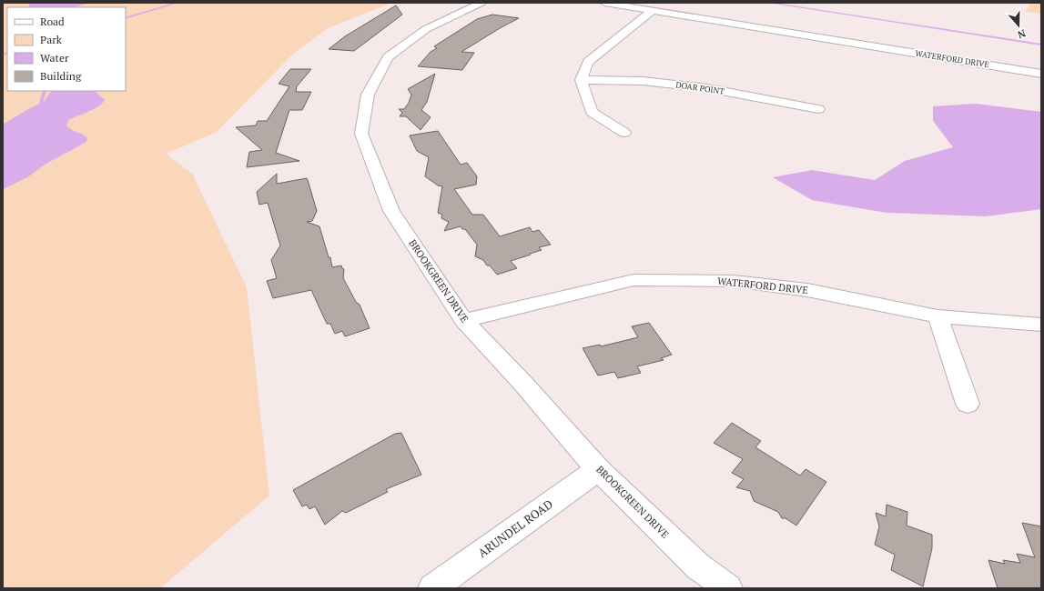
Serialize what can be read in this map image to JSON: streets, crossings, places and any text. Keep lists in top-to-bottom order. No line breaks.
{"streets":{"street":["WATERFORD DRIVE","DOAR POINT","BROOKGREEN DRIVE","ARUNDEL ROAD"]},"crossings":[["WATERFORD DRIVE","BROOKGREEN DRIVE"],["BROOKGREEN DRIVE","ARUNDEL ROAD"]],"legend":["Road","Park","Water","Building"],"north":"bottom"}
